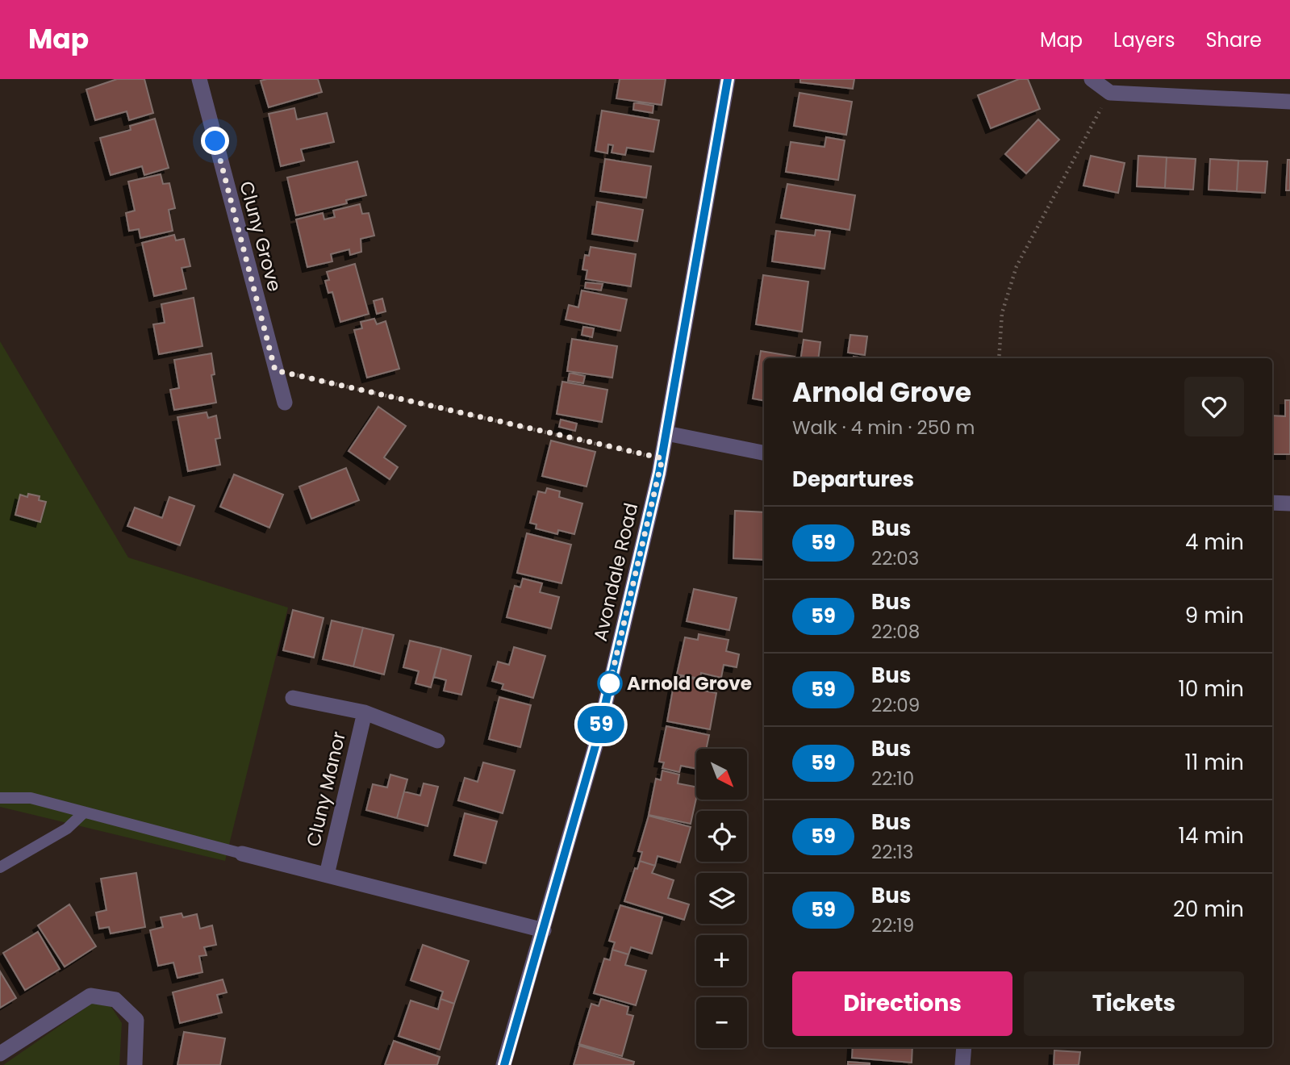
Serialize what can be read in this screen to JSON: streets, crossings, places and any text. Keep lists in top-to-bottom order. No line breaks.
{"streets":{"street":["Cluny Grove","Avondale Road","Cluny Manor"]},"places":["Arnold Grove"],"lines":["bus line 59"],"north":"bottom right","page":{"header":"Map","nav":["Map","Layers","Share"],"on_map":"59","heading":[["Arnold Grove","Walk · 4 min · 250 m"],"Departures"],"list":[{"mark":"59","name":"Bus","note":"22:03","value":"4 min"},{"mark":"59","name":"Bus","note":"22:08","value":"9 min"},{"mark":"59","name":"Bus","note":"22:09","value":"10 min"},{"mark":"59","name":"Bus","note":"22:10","value":"11 min"},{"mark":"59","name":"Bus","note":"22:13","value":"14 min"},{"mark":"59","name":"Bus","note":"22:19","value":"20 min"}],"map_buttons":["+","−"],"buttons":["Directions","Tickets"]}}
